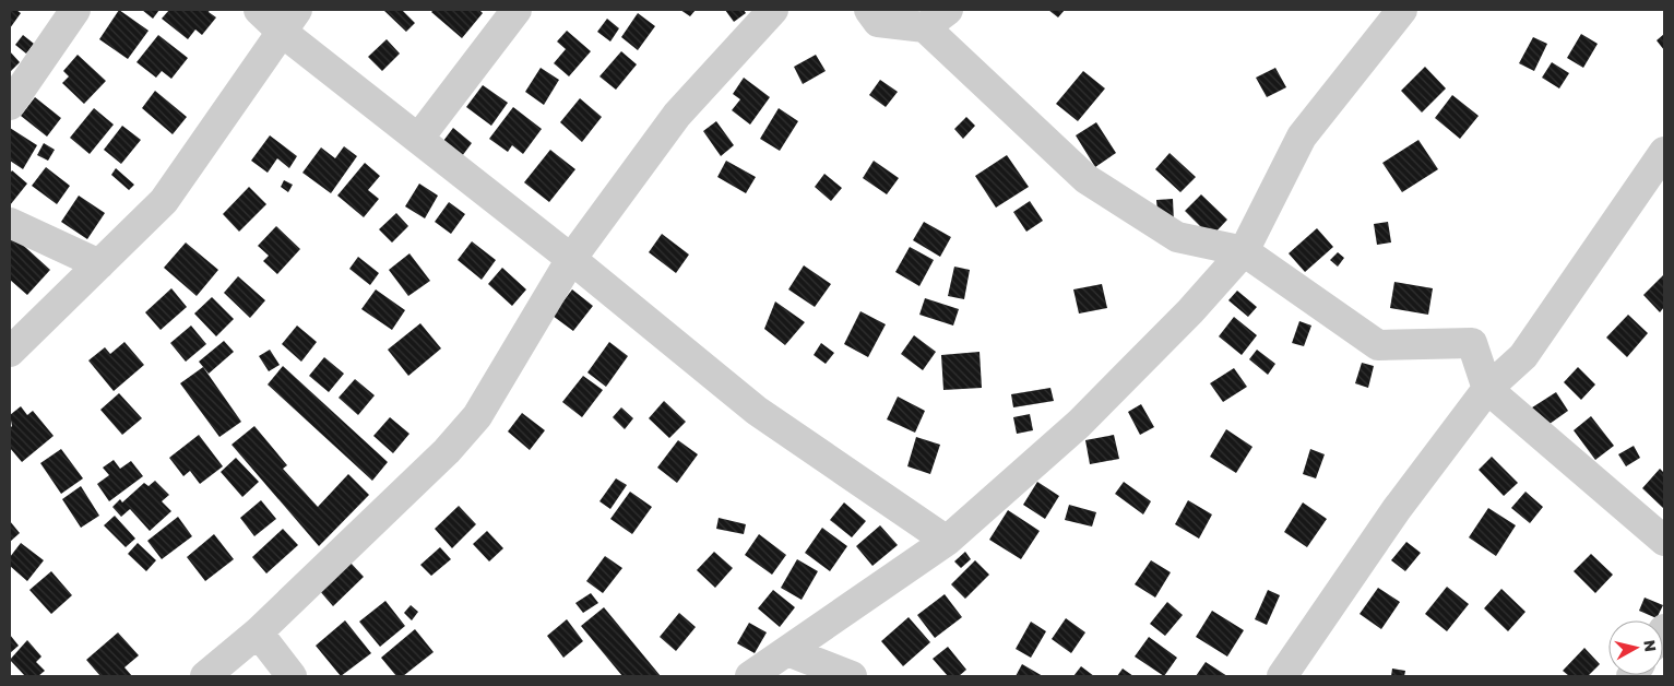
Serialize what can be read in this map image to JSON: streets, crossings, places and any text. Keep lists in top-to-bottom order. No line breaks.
{"north":"right"}
